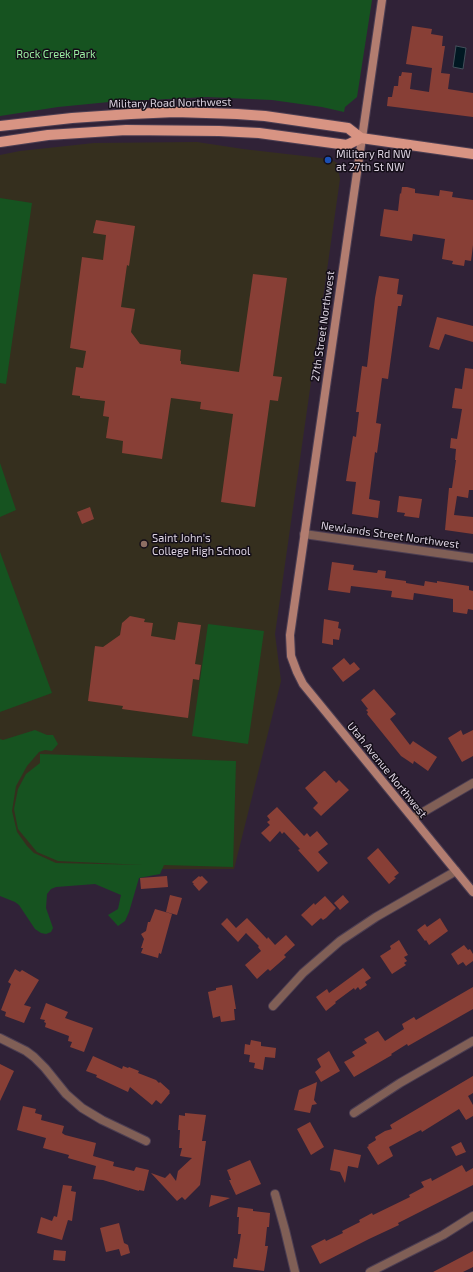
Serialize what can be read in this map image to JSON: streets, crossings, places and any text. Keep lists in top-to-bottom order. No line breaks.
{"streets":{"main road":["Military Road Northwest"],"street":["27th Street Northwest","Newlands Street Northwest","Utah Avenue Northwest"]},"crossings":[["Military Road Northwest","27th Street Northwest"],["27th Street Northwest","Newlands Street Northwest"],["27th Street Northwest","Utah Avenue Northwest"]],"parks":["Rock Creek Park"],"places":["Military Rd NW at 27th St NW","Saint John's College High School"]}
